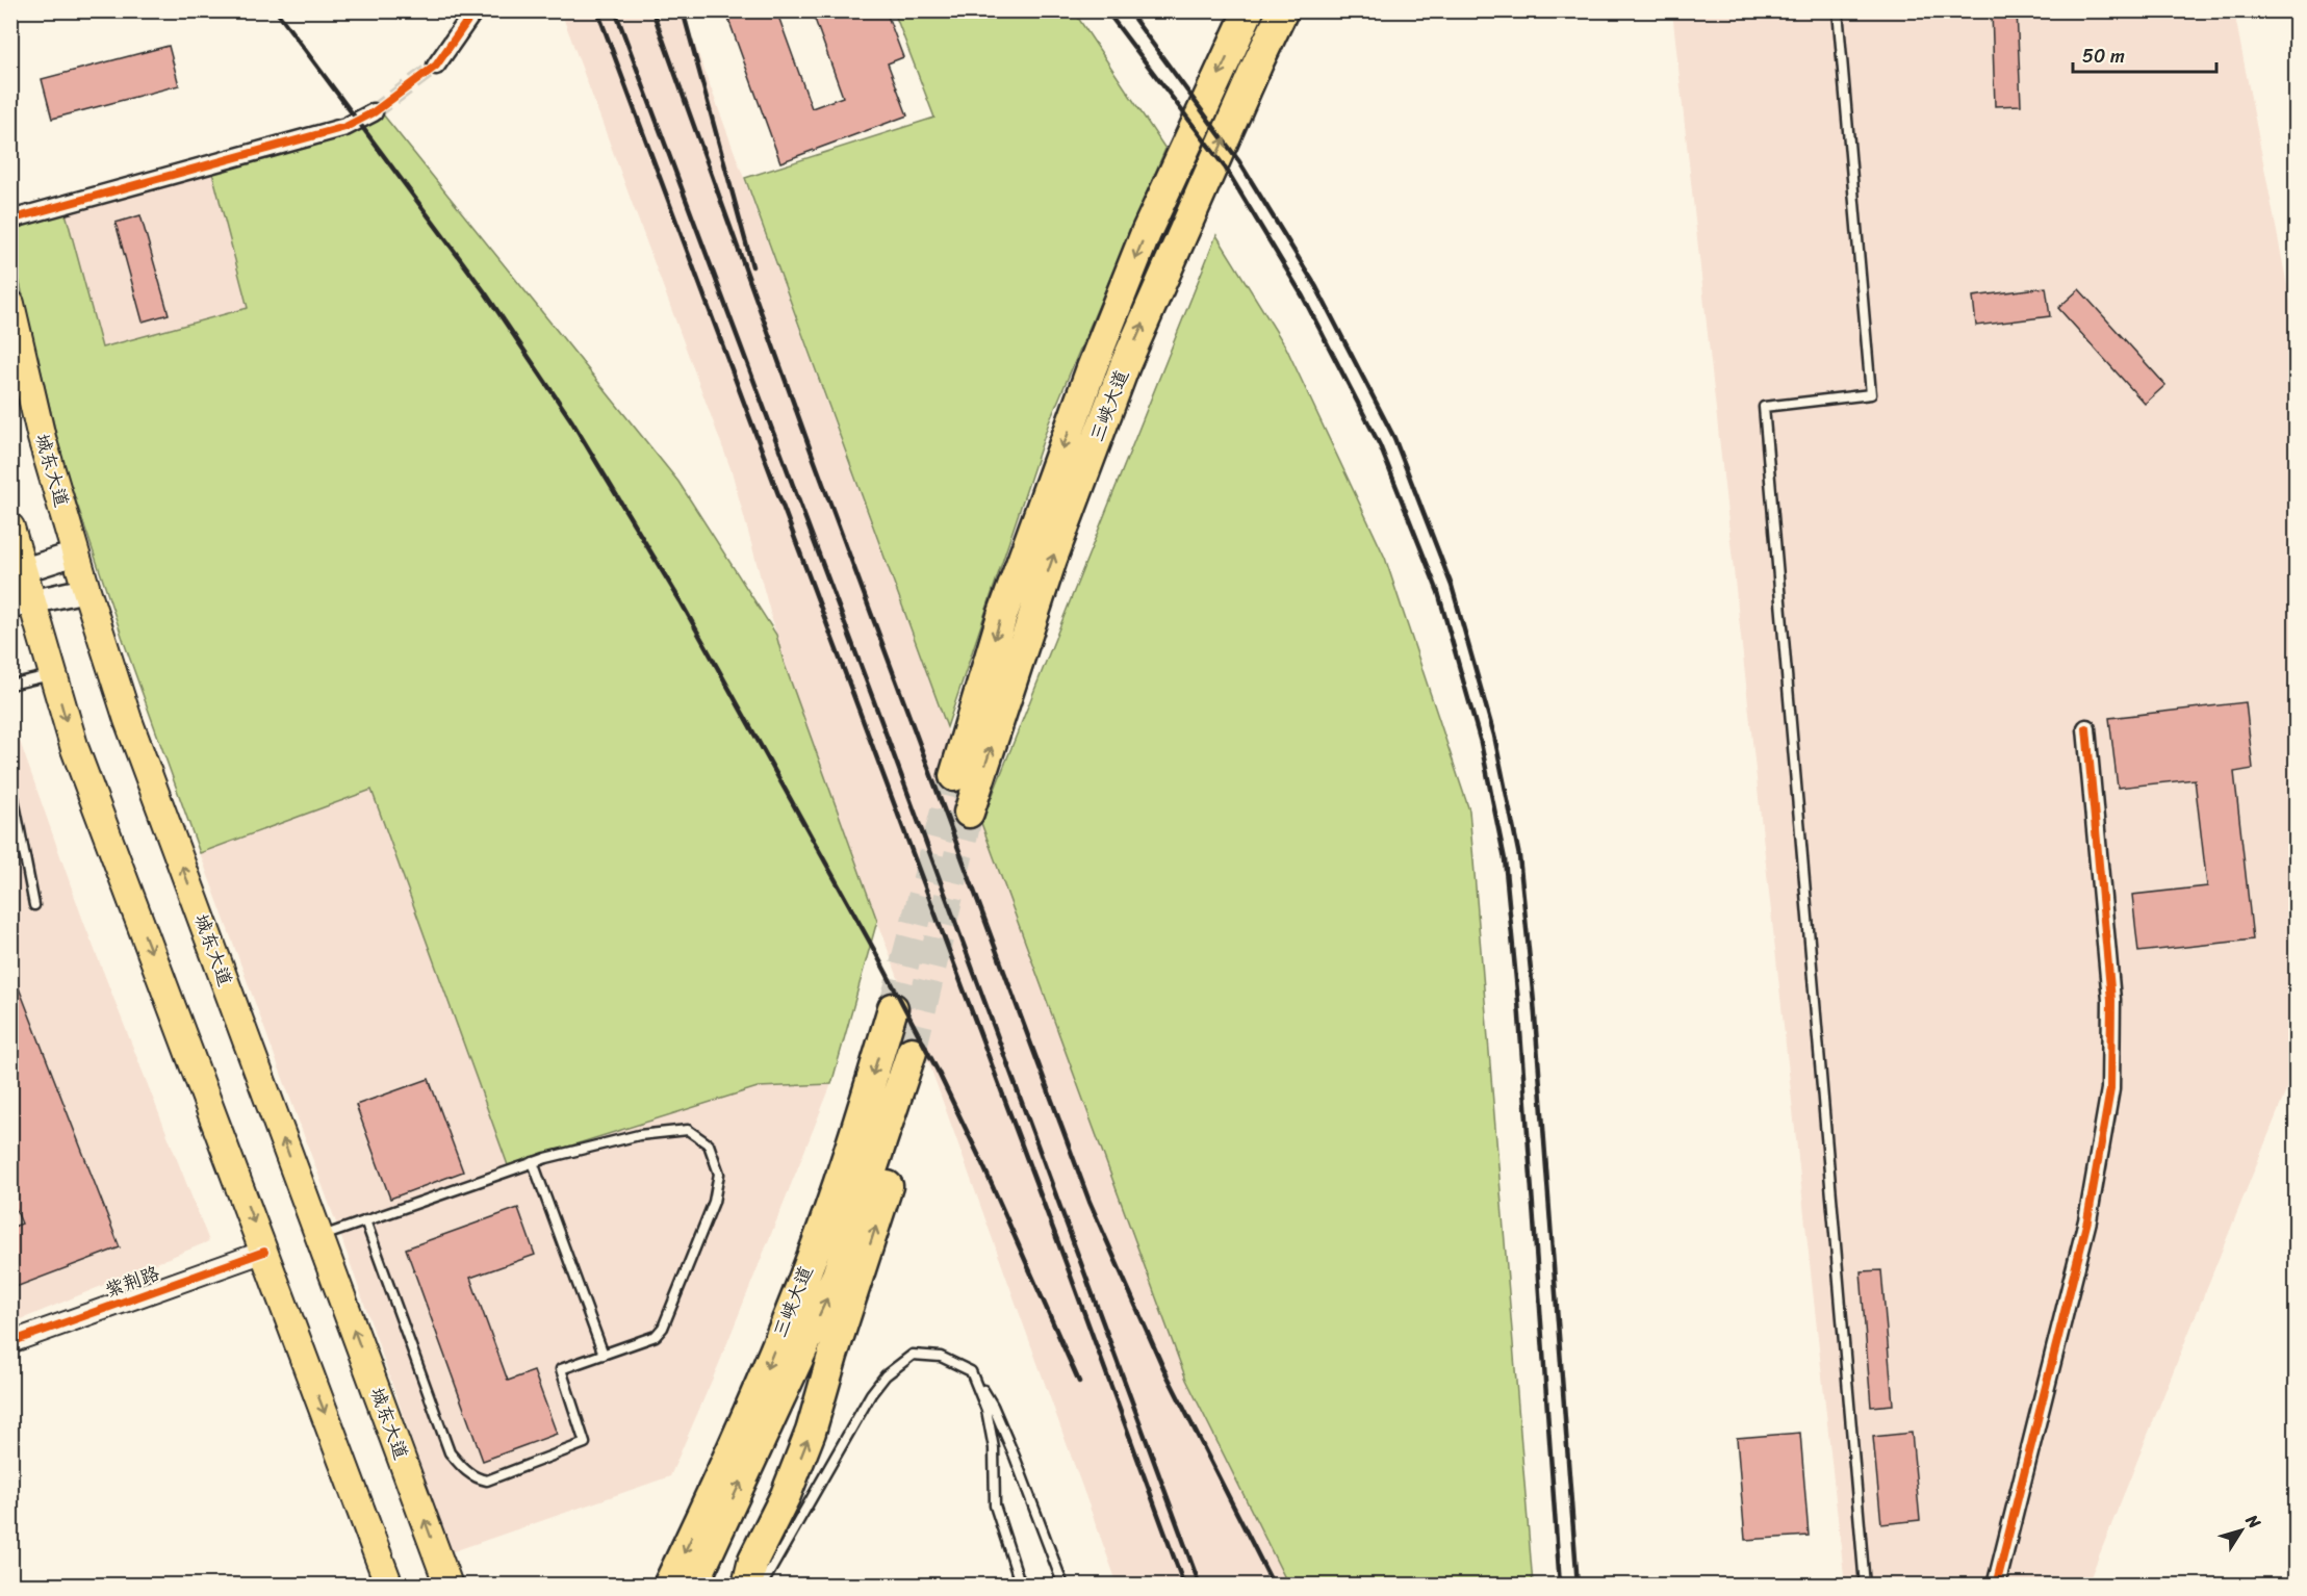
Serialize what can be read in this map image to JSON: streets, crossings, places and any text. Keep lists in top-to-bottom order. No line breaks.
{"streets":{"highway":["三峡大道"],"main road":["城东大道"],"street":["紫荆路"]},"scale_bar":"50 m","north":"top right"}
